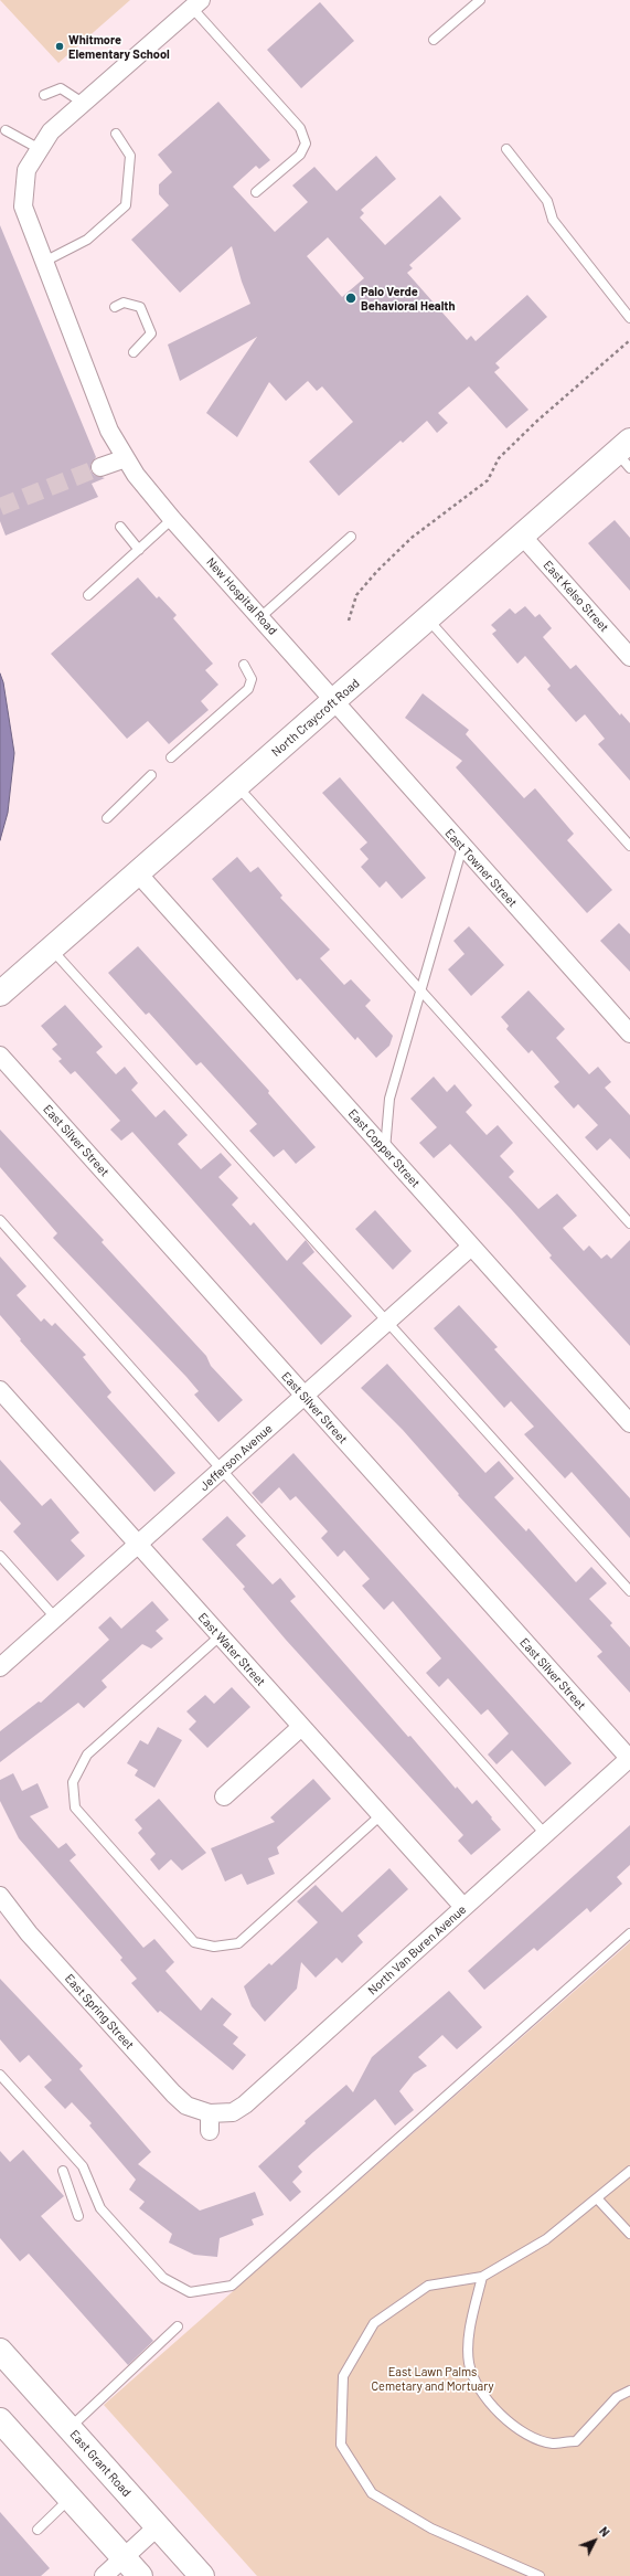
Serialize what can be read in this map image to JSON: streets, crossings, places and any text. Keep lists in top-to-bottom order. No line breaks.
{"streets":{"main road":["North Craycroft Road","East Grant Road"],"street":["New Hospital Road","East Kelso Street","East Towner Street","East Silver Street","East Copper Street","Jefferson Avenue","East Water Street","North Van Buren Avenue","East Spring Street"]},"crossings":[["New Hospital Road","North Craycroft Road"],["New Hospital Road","East Towner Street"],["East Kelso Street","North Craycroft Road"],["North Craycroft Road","East Towner Street"],["North Craycroft Road","East Copper Street"],["East Silver Street","Jefferson Avenue"],["East Silver Street","North Van Buren Avenue"],["East Copper Street","Jefferson Avenue"],["Jefferson Avenue","East Water Street"],["East Water Street","North Van Buren Avenue"],["North Van Buren Avenue","East Spring Street"]],"parks":["East Lawn Palms Cemetary and Mortuary"],"places":["Whitmore Elementary School","Palo Verde Behavioral Health"],"north":"top right"}
